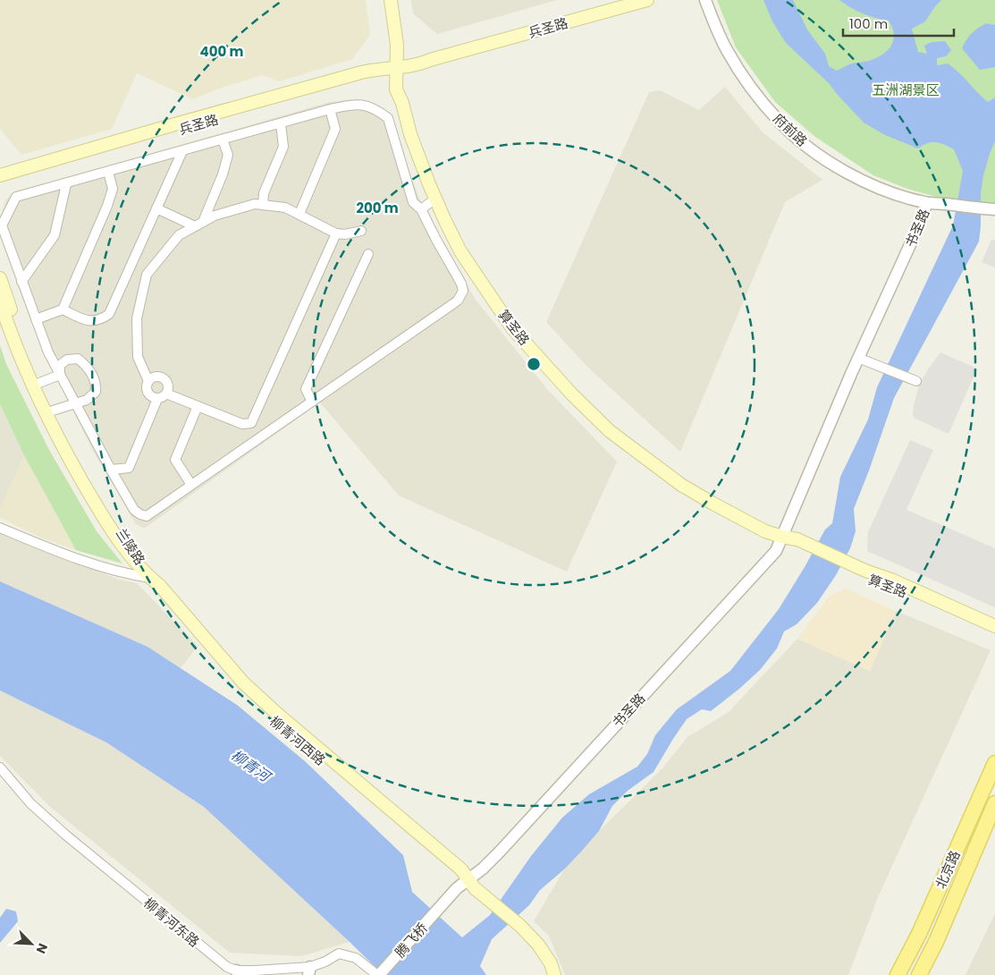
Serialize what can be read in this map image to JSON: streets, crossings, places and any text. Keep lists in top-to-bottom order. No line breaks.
{"streets":{"main road":["兵圣路","算圣路","兰陵路","柳青河西路","北京路"],"street":["府前路","书圣路","柳青河东路","腾飞桥"]},"crossings":[["兵圣路","算圣路"],["府前路","书圣路"],["书圣路","算圣路"],["书圣路","柳青河西路"],["书圣路","腾飞桥"],["兰陵路","柳青河西路"]],"water":["柳青河"],"parks":["五洲湖景区"],"scale_bar":"100 m","north":"bottom right","rings":["400 m","200 m"]}
